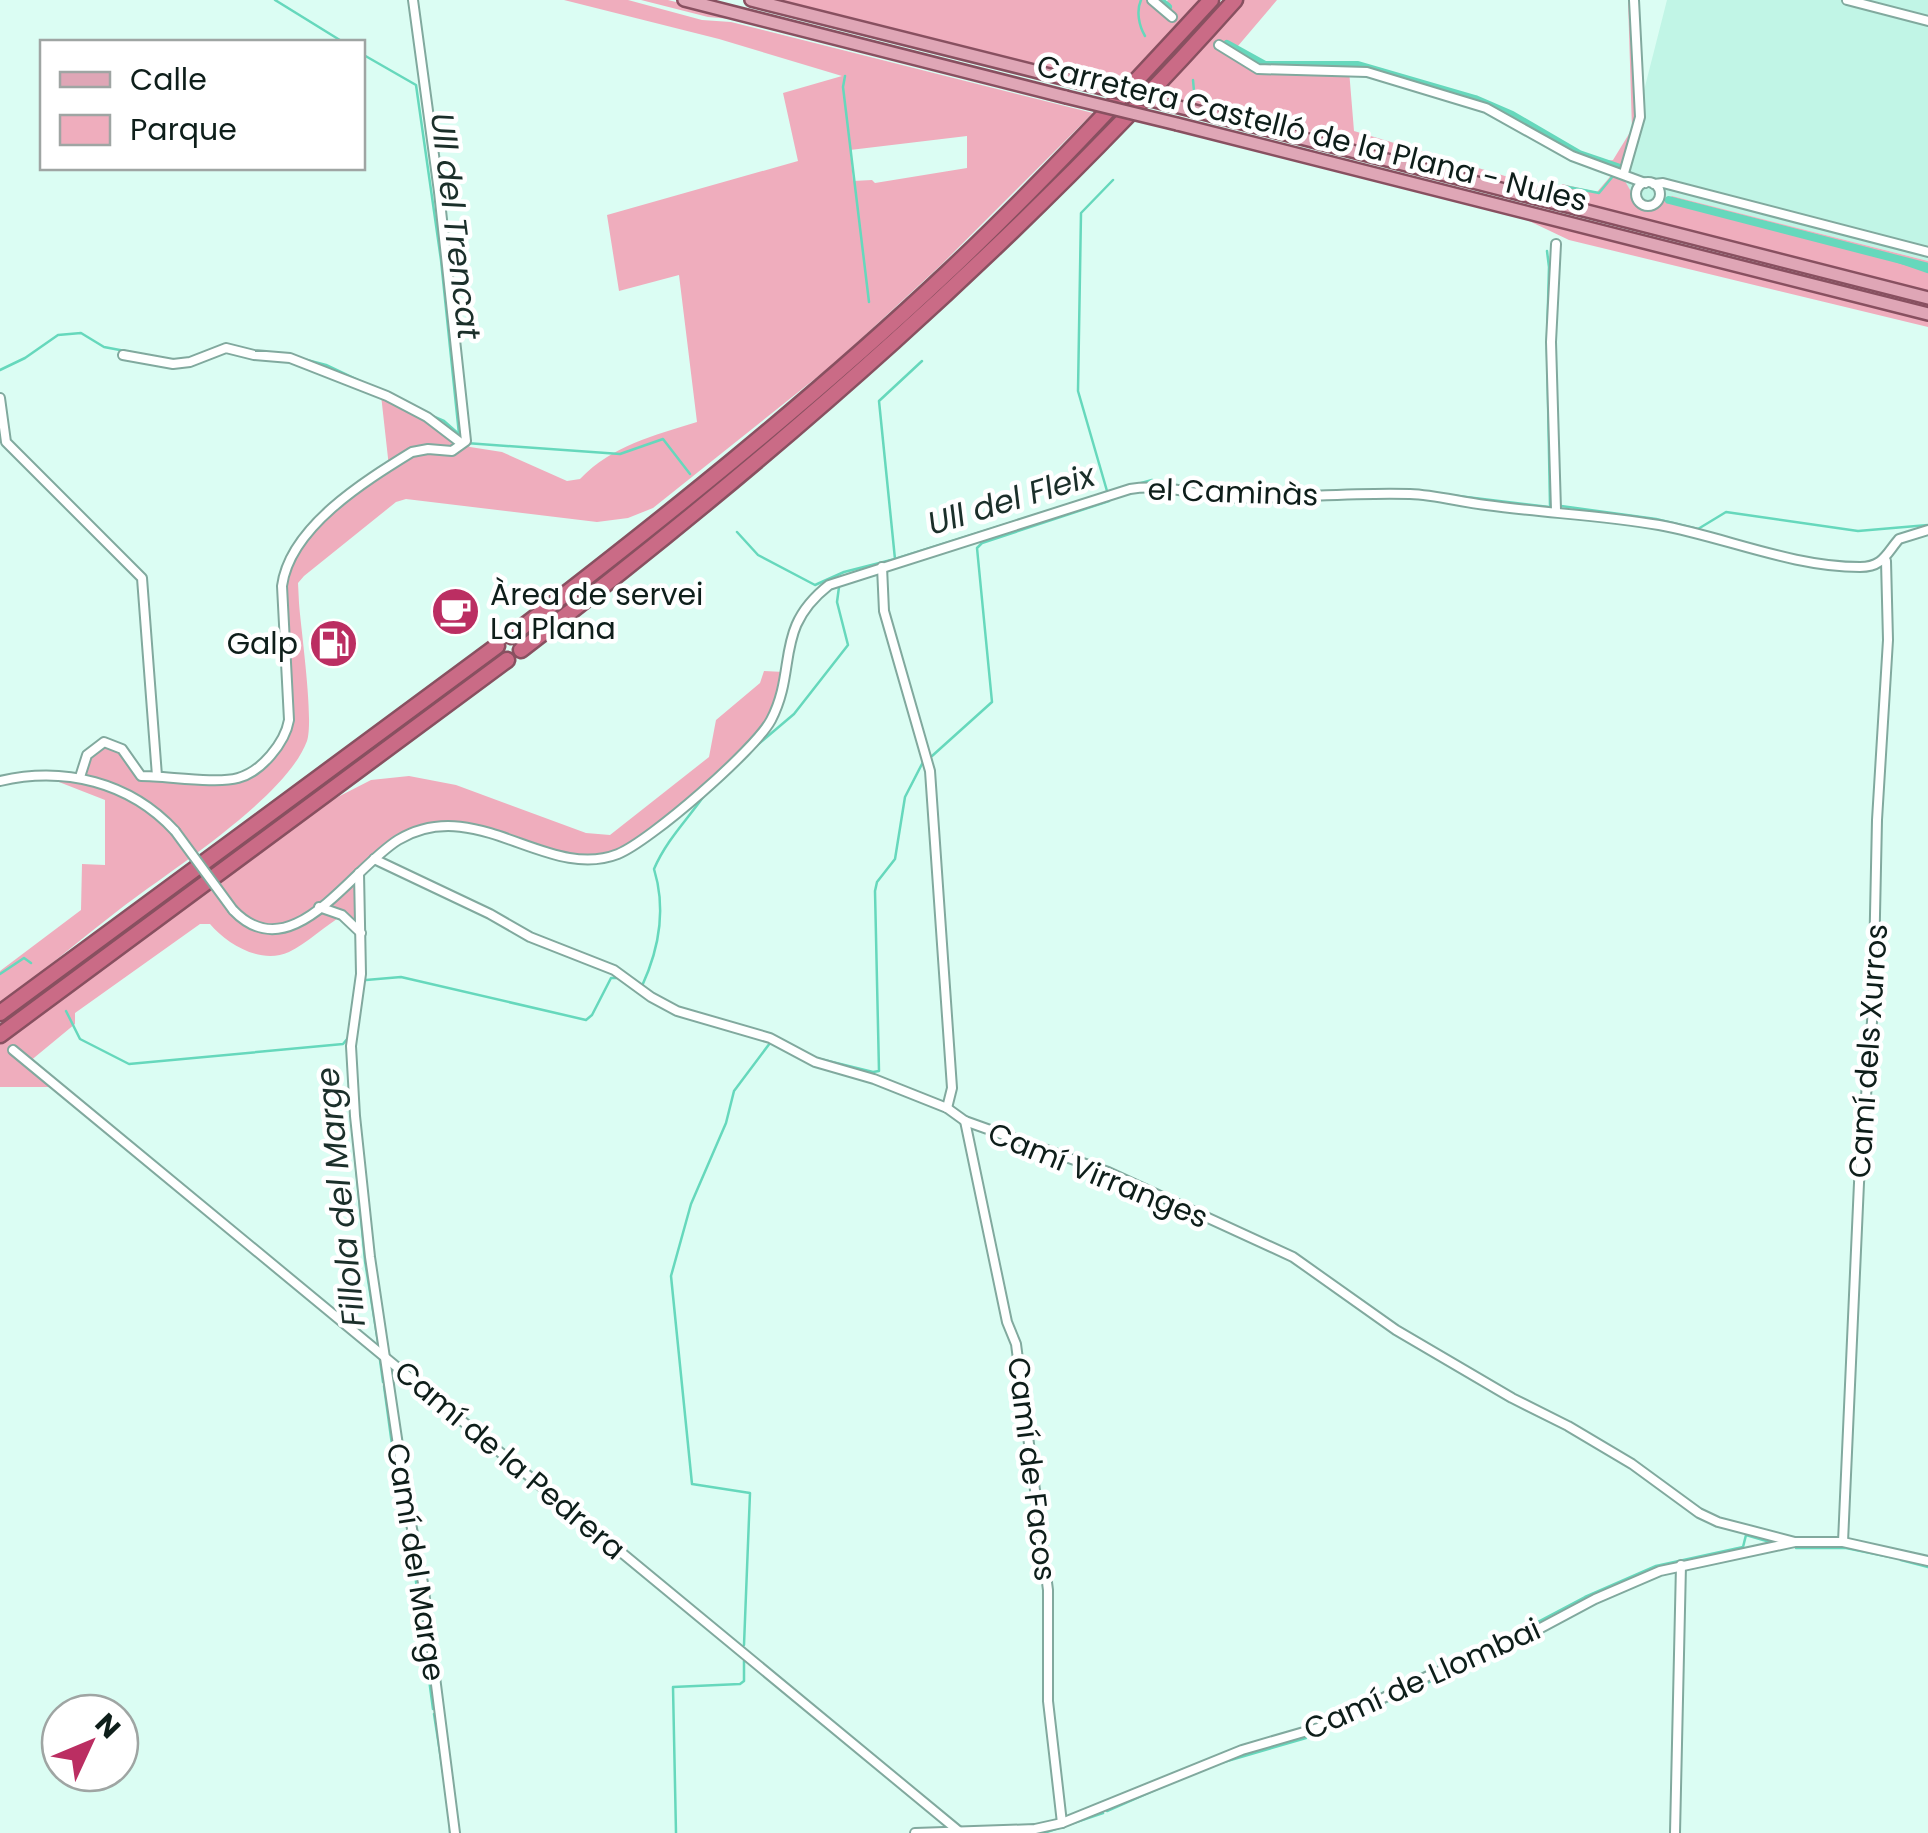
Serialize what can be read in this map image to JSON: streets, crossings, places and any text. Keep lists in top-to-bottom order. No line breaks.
{"streets":{"main road":["Carretera Castelló de la Plana - Nules"],"street":["el Caminàs","Camí dels Xurros","Camí Virranges","Camí de la Pedrera","Camí de Facos","Camí del Marge","Camí de Llombai"]},"crossings":[["el Caminàs","Camí dels Xurros"],["el Caminàs","Camí Virranges"],["el Caminàs","Camí del Marge"],["Camí dels Xurros","Camí de Llombai"],["Camí Virranges","Camí de Facos"],["Camí Virranges","Camí de Llombai"],["Camí de la Pedrera","Camí del Marge"],["Camí de la Pedrera","Camí de Llombai"],["Camí de Facos","Camí de Llombai"]],"water":["Ull del Trencat","Ull del Fleix","Fillola del Marge"],"places":{"cafe":["Àrea de servei La Plana"],"fuel station":["Galp"]},"legend":["Calle","Parque"],"north":"top right"}
